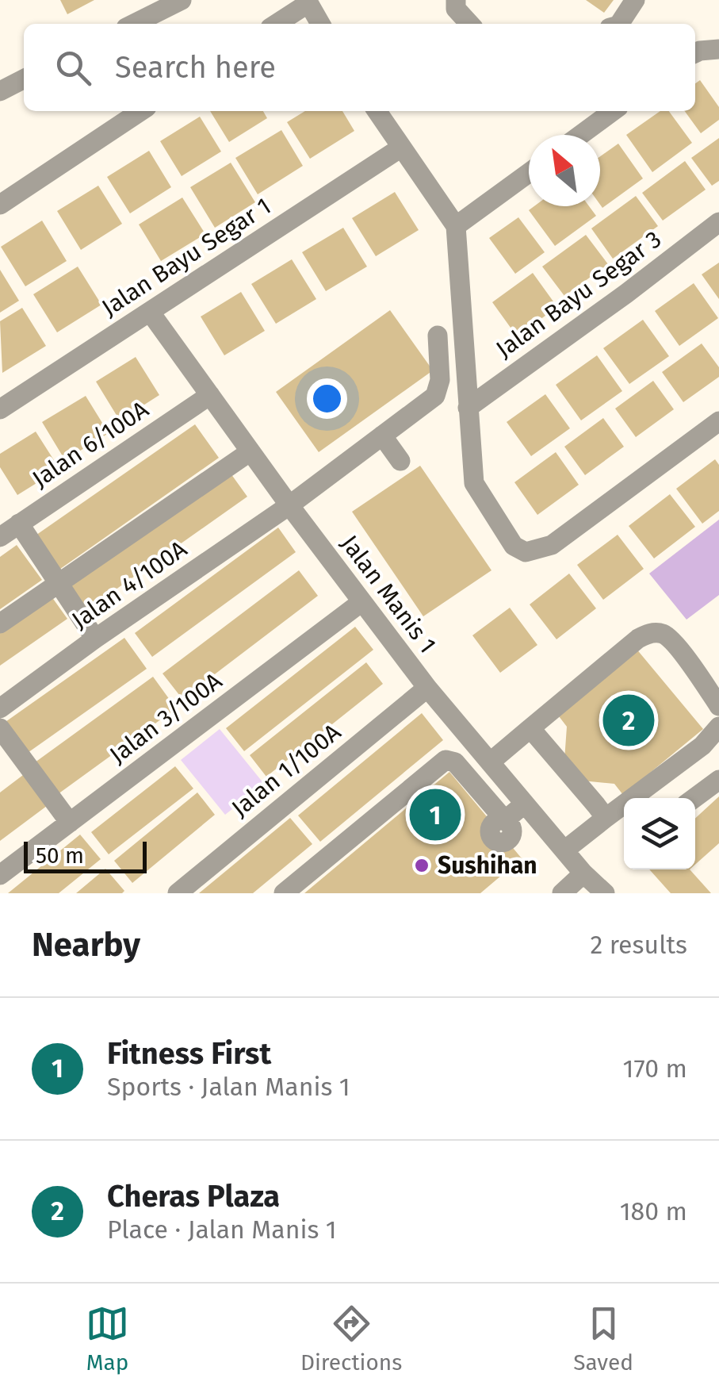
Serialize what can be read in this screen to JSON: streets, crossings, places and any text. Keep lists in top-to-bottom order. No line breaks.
{"streets":{"street":["Jalan Bayu Segar 1","Jalan Bayu Segar 3","Jalan 6/100A","Jalan 4/100A","Jalan Manis 1","Jalan 3/100A","Jalan 1/100A"]},"crossings":[["Jalan Bayu Segar 1","Jalan Manis 1"],["Jalan 6/100A","Jalan Manis 1"],["Jalan 4/100A","Jalan Manis 1"],["Jalan Manis 1","Jalan 3/100A"],["Jalan Manis 1","Jalan 1/100A"]],"places":["Sushihan"],"scale_bar":"50 m","north":"top left","page":{"search":"Search here","pins":["2","1"],"scale":"50 m","heading":["Nearby","2 results"],"list":[{"mark":"1","name":"Fitness First","note":"Sports · Jalan Manis 1","value":"170 m"},{"mark":"2","name":"Cheras Plaza","note":"Place · Jalan Manis 1","value":"180 m"}],"nav":["Map","Directions","Saved"]}}
